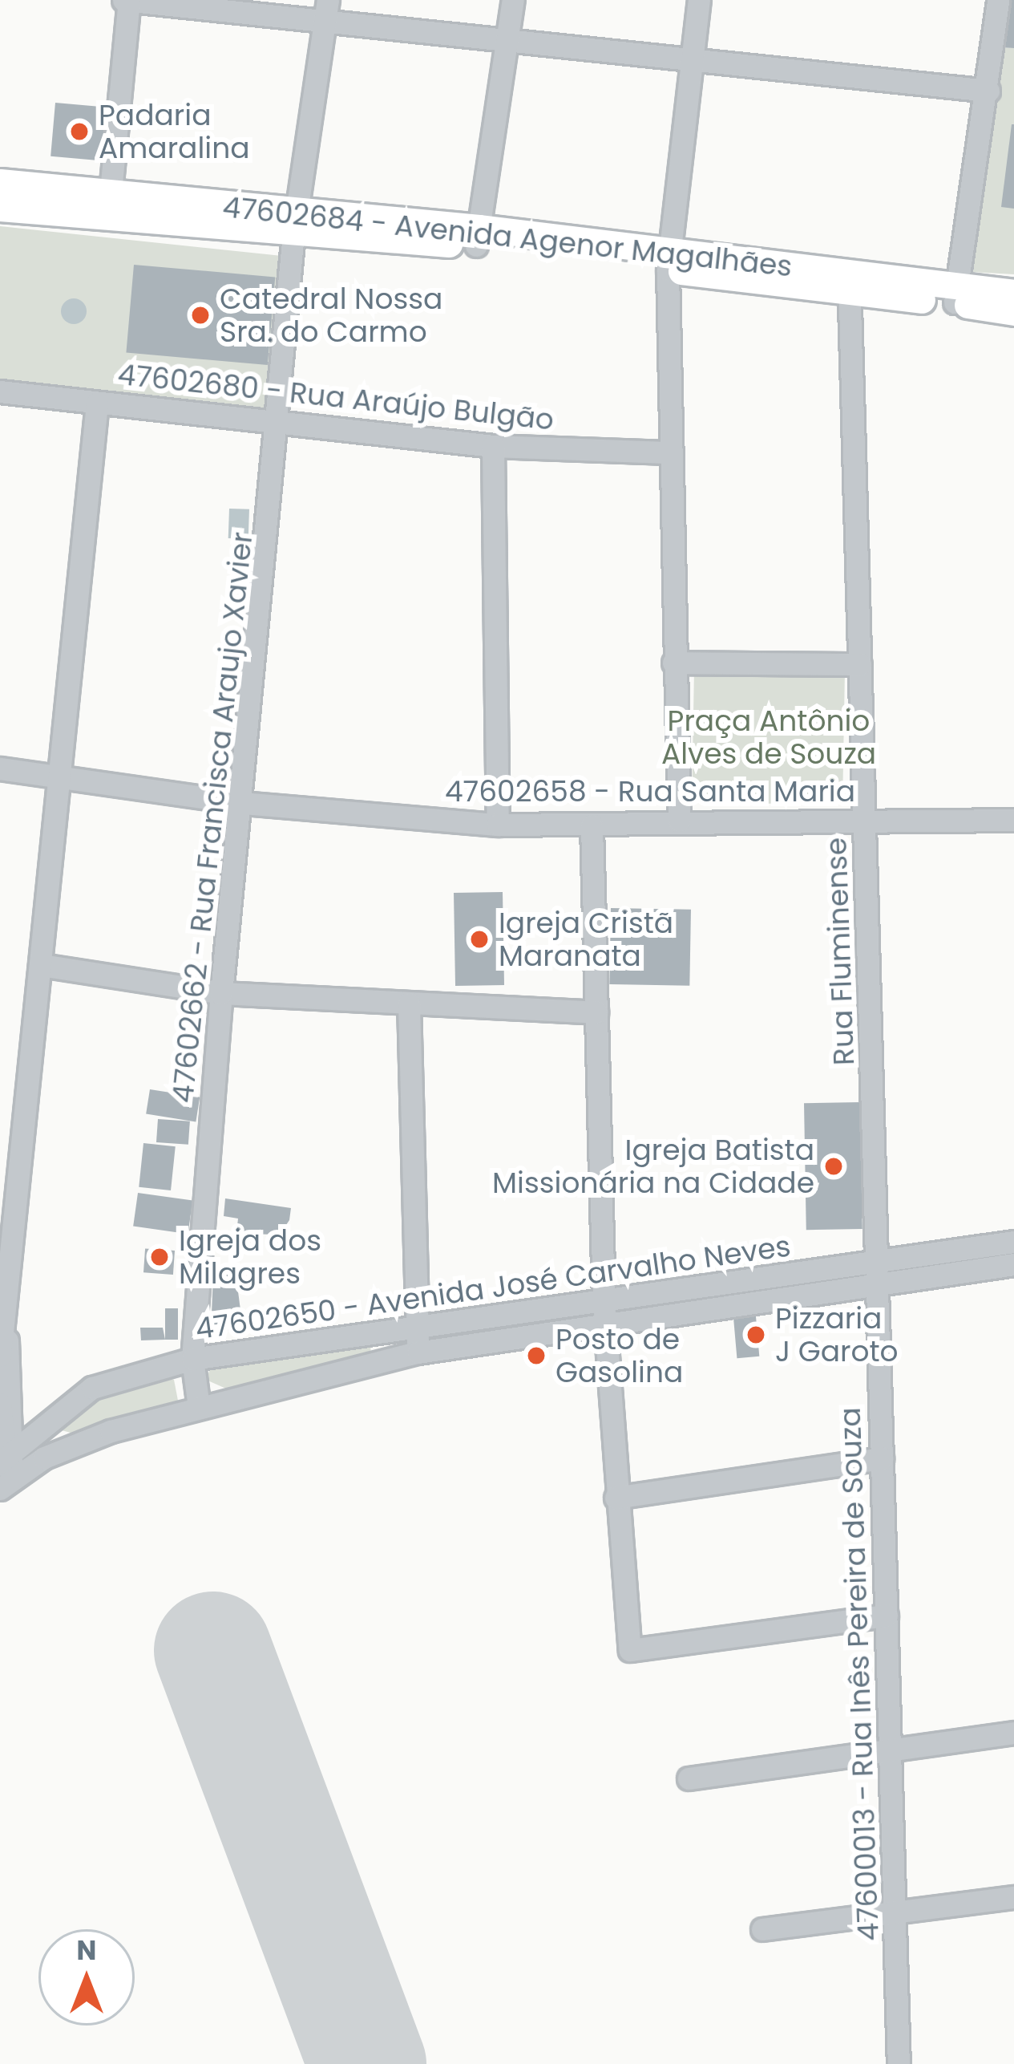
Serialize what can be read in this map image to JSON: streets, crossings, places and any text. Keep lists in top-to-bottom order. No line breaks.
{"streets":{"main road":["47602684 - Avenida Agenor Magalhães"],"street":["47602680 - Rua Araújo Bulgão","47602658 - Rua Santa Maria","47602662 - Rua Francisca Araujo Xavier","Rua Fluminense","47602650 - Avenida José Carvalho Neves","47600013 - Rua Inês Pereira de Souza"]},"crossings":[["47602684 - Avenida Agenor Magalhães","47602662 - Rua Francisca Araujo Xavier"],["47602684 - Avenida Agenor Magalhães","Rua Fluminense"],["47602680 - Rua Araújo Bulgão","47602662 - Rua Francisca Araujo Xavier"],["47602658 - Rua Santa Maria","47602662 - Rua Francisca Araujo Xavier"],["47602658 - Rua Santa Maria","Rua Fluminense"],["47602662 - Rua Francisca Araujo Xavier","47602650 - Avenida José Carvalho Neves"],["Rua Fluminense","47602650 - Avenida José Carvalho Neves"],["Rua Fluminense","47600013 - Rua Inês Pereira de Souza"],["47602650 - Avenida José Carvalho Neves","47600013 - Rua Inês Pereira de Souza"]],"parks":["Praça Antônio Alves de Souza"],"places":["Padaria Amaralina","Catedral Nossa Sra. do Carmo","Igreja Cristã Maranata","Igreja Batista Missionária na Cidade","Igreja dos Milagres","Pizzaria J Garoto","Posto de Gasolina"],"north":"top"}
